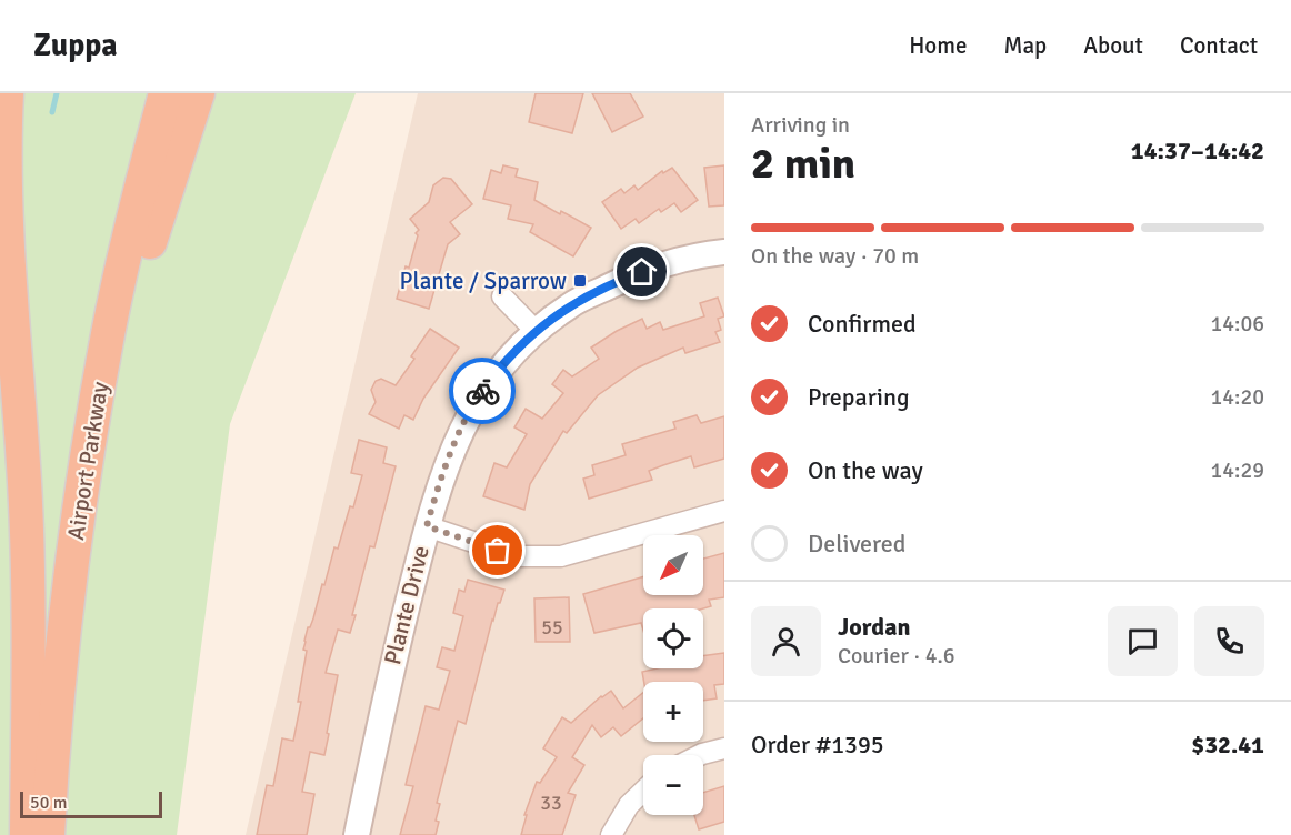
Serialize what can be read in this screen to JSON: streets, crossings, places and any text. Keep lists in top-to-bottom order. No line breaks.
{"streets":{"highway":["Airport Parkway"],"street":["Plante Drive"]},"places":{"transit":["Plante / Sparrow"]},"house_numbers":["55","33"],"scale_bar":"50 m","north":"bottom left","page":{"header":"Zuppa","nav":["Home","Map","About","Contact"],"heading":["2 min","Arriving in","14:37–14:42"],"panel":["Jordan","Courier · 4.6","Order #1395","$32.41"],"bar":"On the way · 70 m","list":[["Confirmed","14:06"],["Preparing","14:20"],["On the way","14:29"],"Delivered"],"map_buttons":["+","−"],"scale":"50 m"}}
